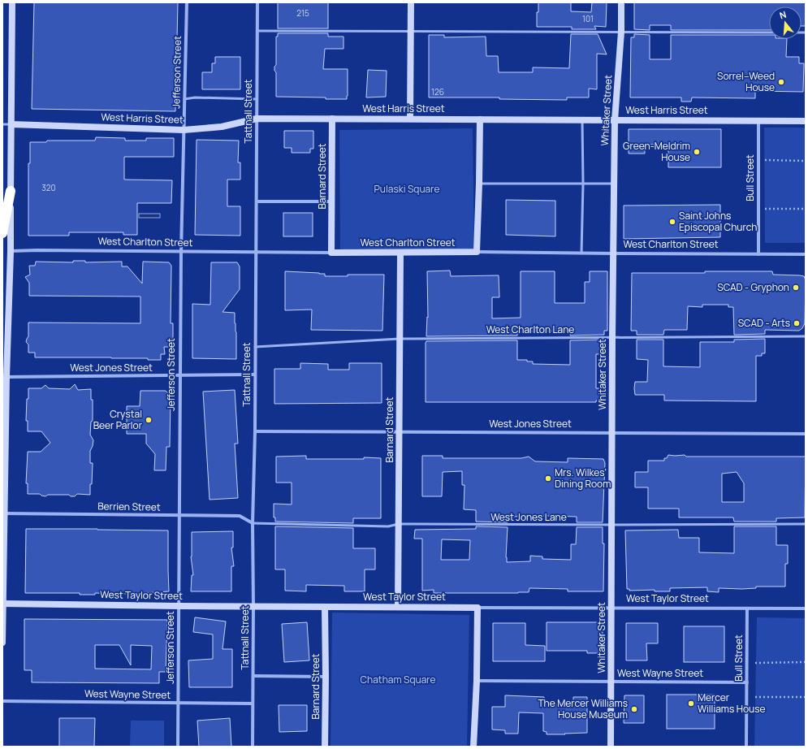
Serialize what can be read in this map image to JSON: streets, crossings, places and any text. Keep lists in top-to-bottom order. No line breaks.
{"streets":{"street":["Jefferson Street","West Harris Street","Whitaker Street","Tattnall Street","Barnard Street","Bull Street","West Charlton Street","West Jones Street","Berrien Street","West Taylor Street","West Wayne Street"],"lane":["West Charlton Lane","West Jones Lane"]},"crossings":[["Jefferson Street","West Harris Street"],["Jefferson Street","West Charlton Street"],["Jefferson Street","West Jones Street"],["Jefferson Street","Berrien Street"],["Jefferson Street","West Taylor Street"],["Jefferson Street","West Wayne Street"],["West Harris Street","Whitaker Street"],["West Harris Street","Tattnall Street"],["West Harris Street","Barnard Street"],["West Harris Street","Bull Street"],["Whitaker Street","West Charlton Street"],["Whitaker Street","West Charlton Lane"],["Whitaker Street","West Jones Street"],["Whitaker Street","West Jones Lane"],["Whitaker Street","West Taylor Street"],["Whitaker Street","West Wayne Street"],["Tattnall Street","West Charlton Street"],["Tattnall Street","West Charlton Lane"],["Tattnall Street","West Jones Street"],["Tattnall Street","Berrien Street"],["Tattnall Street","West Jones Lane"],["Tattnall Street","West Taylor Street"],["Tattnall Street","West Wayne Street"],["Barnard Street","West Charlton Street"],["Barnard Street","West Charlton Lane"],["Barnard Street","West Jones Street"],["Barnard Street","West Jones Lane"],["Barnard Street","West Taylor Street"],["Bull Street","West Charlton Street"],["Bull Street","West Taylor Street"],["Bull Street","West Wayne Street"],["Berrien Street","West Jones Lane"]],"parks":["Pulaski Square","Chatham Square"],"places":["Sorrel–Weed House","Green-Meldrim House","Saint Johns Episcopal Church","SCAD - Gryphon","SCAD - Arts","Crystal Beer Parlor","Mrs. Wilkes' Dining Room","Mercer Williams House","The Mercer Williams House Museum"],"house_numbers":["215","101","126","320"],"north":"top"}
